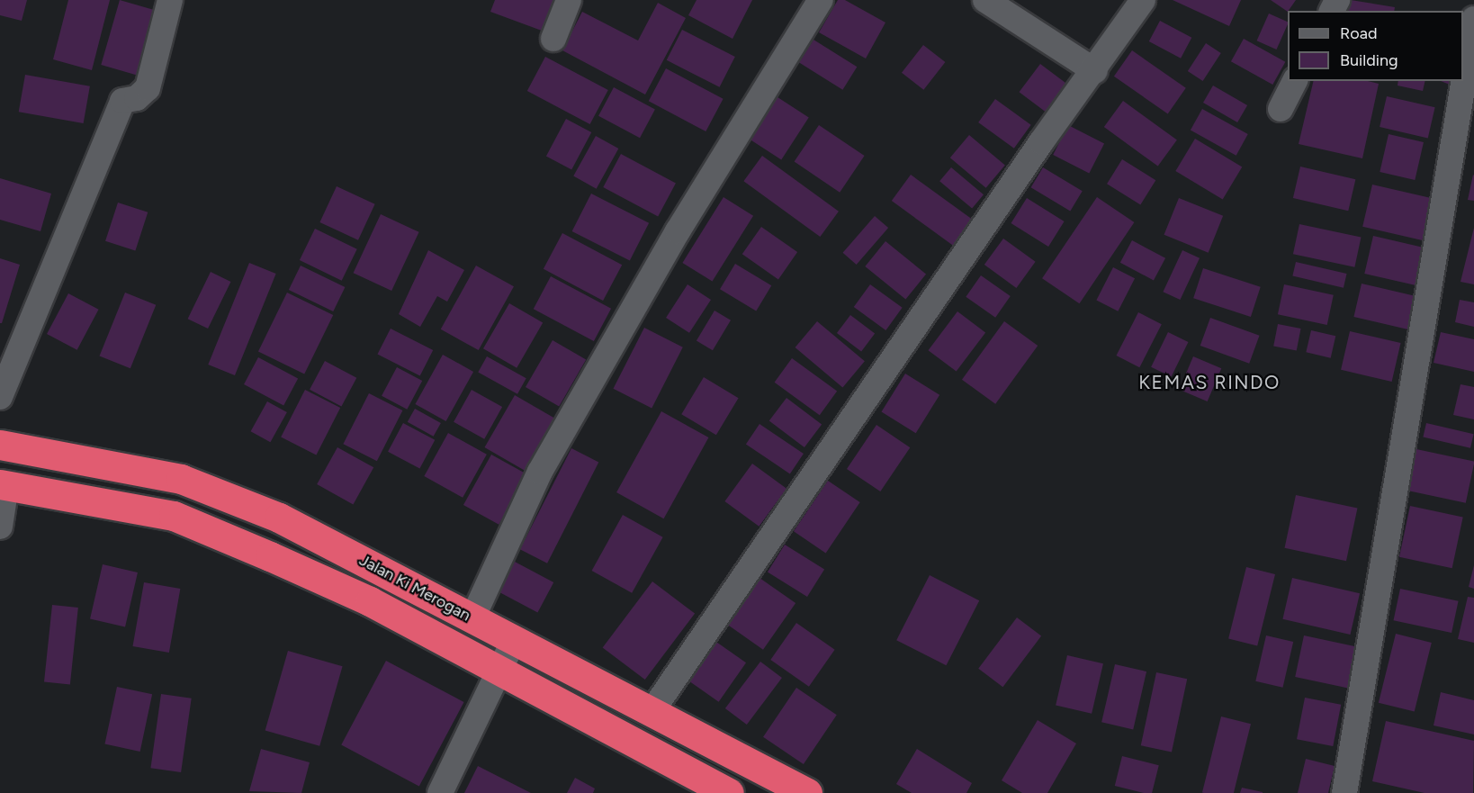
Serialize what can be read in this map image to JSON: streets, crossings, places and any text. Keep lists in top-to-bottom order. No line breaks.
{"streets":{"highway":["Jalan Ki Merogan"]},"districts":["KEMAS RINDO"],"legend":["Road","Building"]}
